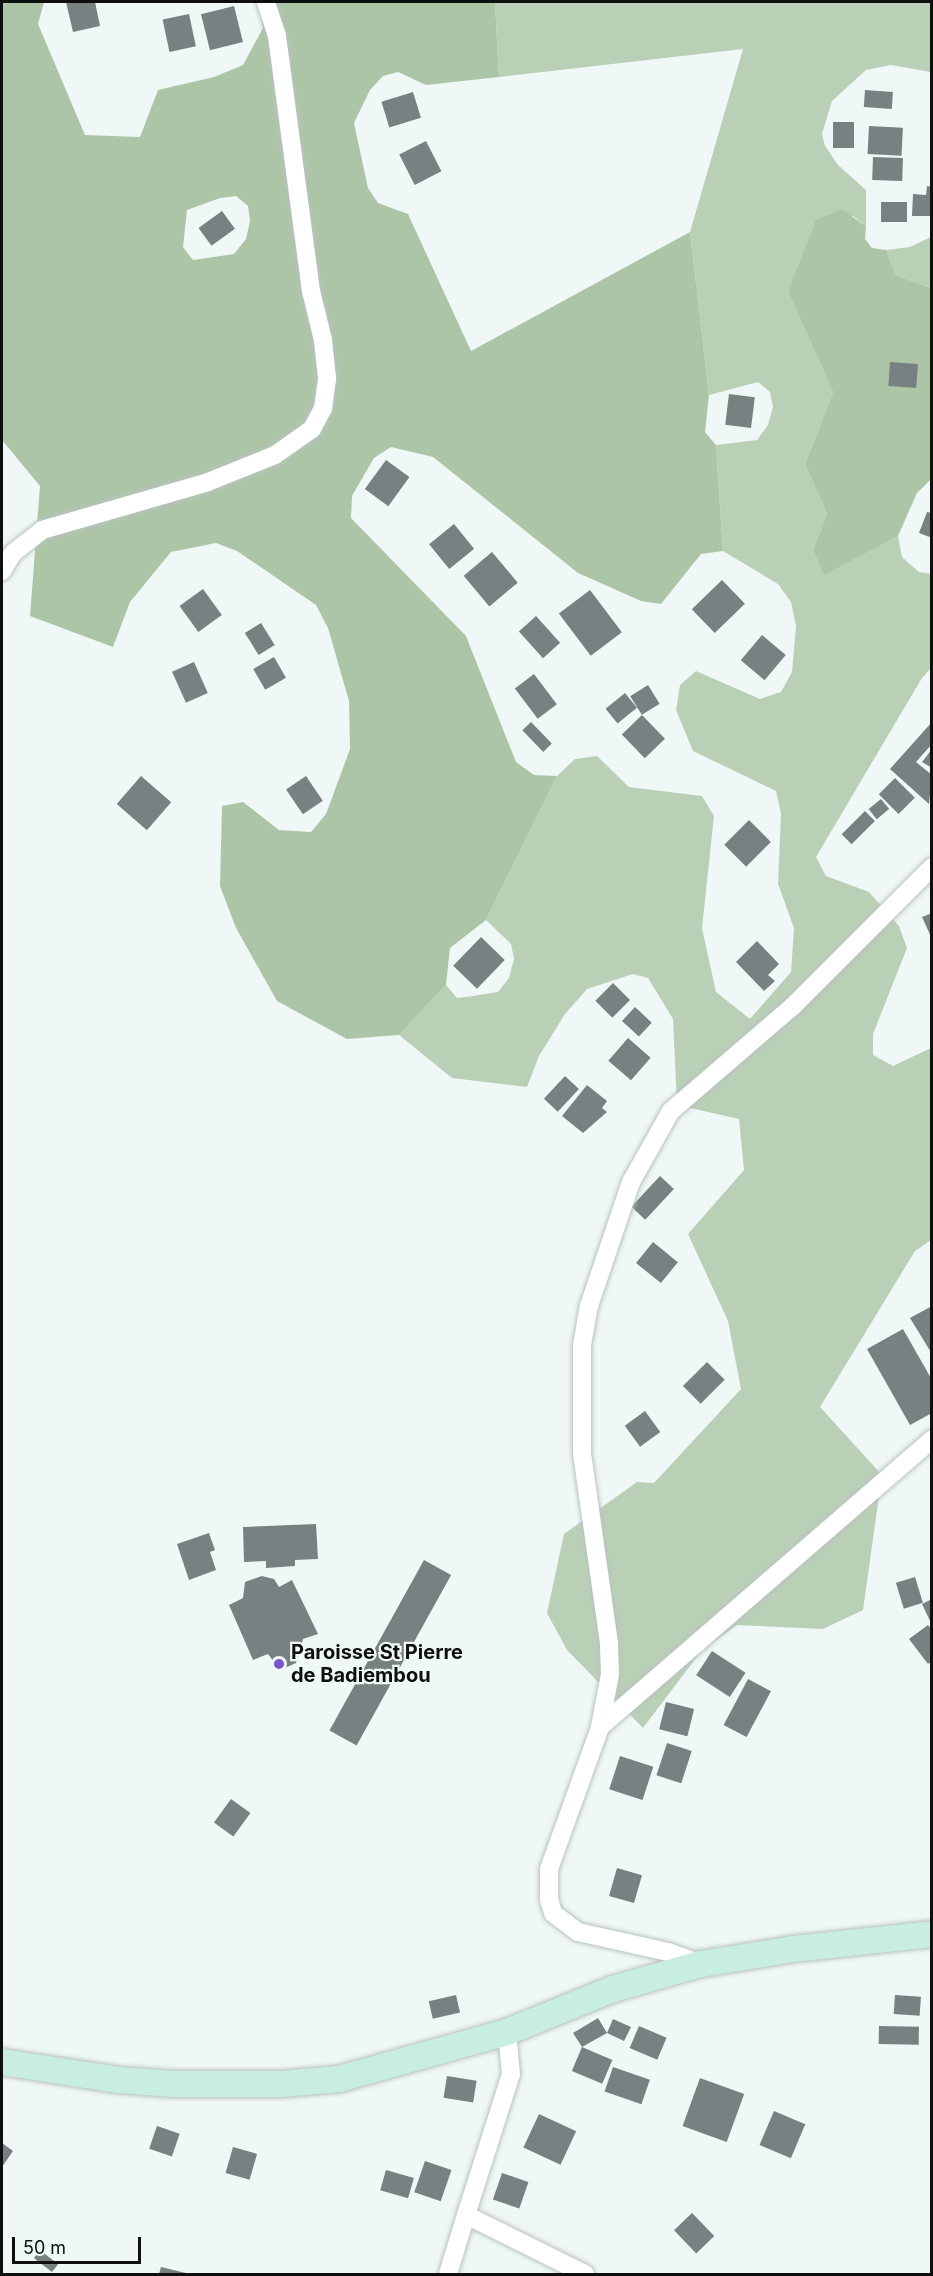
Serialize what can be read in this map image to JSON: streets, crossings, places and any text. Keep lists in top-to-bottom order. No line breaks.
{"places":["Paroisse St Pierre de Badiembou"],"scale_bar":"50 m"}
